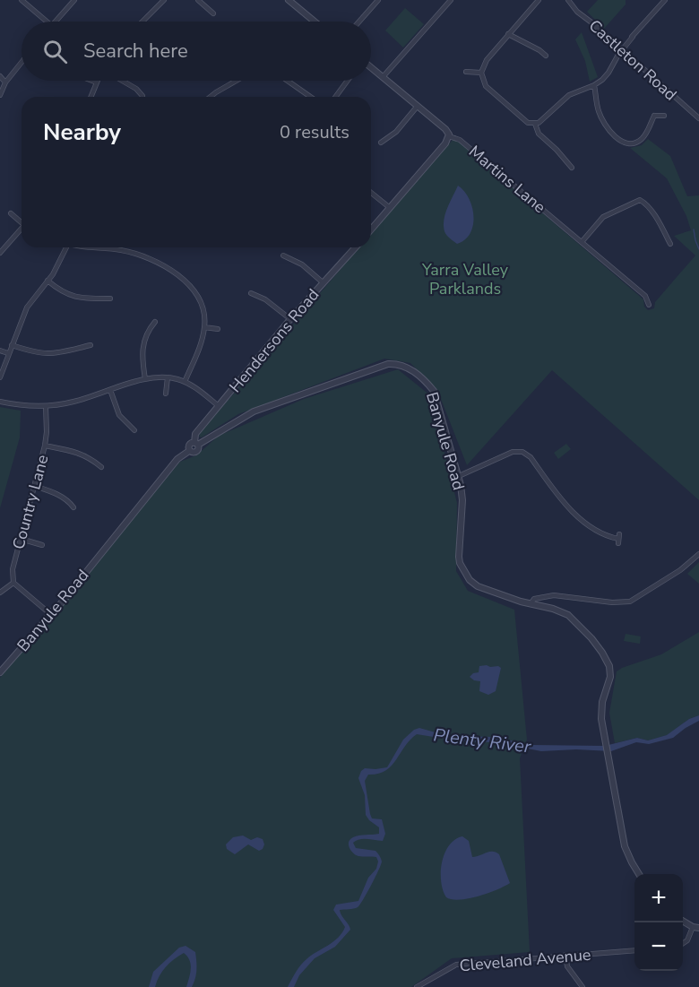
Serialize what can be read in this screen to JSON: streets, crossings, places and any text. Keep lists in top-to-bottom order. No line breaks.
{"streets":{"street":["Castleton Road","Martins Lane","Hendersons Road","Banyule Road","Country Lane","Cleveland Avenue"]},"crossings":[["Hendersons Road","Banyule Road"]],"water":["Plenty River"],"parks":["Yarra Valley Parklands"],"page":{"search":"Search here","heading":["Nearby","0 results"],"map_buttons":["+","−"]}}
